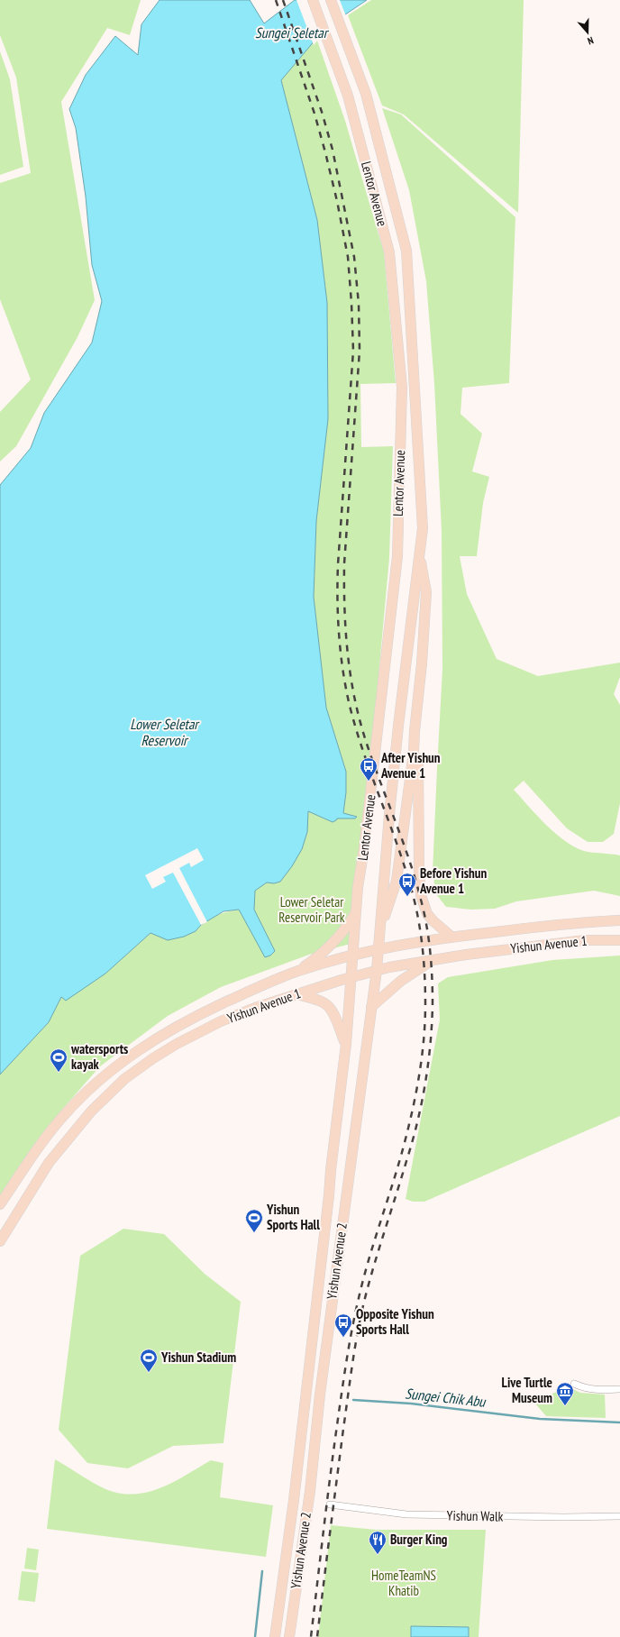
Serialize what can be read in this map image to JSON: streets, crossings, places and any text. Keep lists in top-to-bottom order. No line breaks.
{"streets":{"main road":["Lentor Avenue","Yishun Avenue 1","Yishun Avenue 2"],"street":["Yishun Walk"]},"crossings":[["Lentor Avenue","Yishun Avenue 1"],["Lentor Avenue","Yishun Avenue 2"],["Yishun Avenue 1","Yishun Avenue 2"]],"water":["Sungei Seletar","Lower Seletar Reservoir","Sungei Chik Abu"],"parks":["Lower Seletar Reservoir Park","HomeTeamNS Khatib"],"places":{"bus stop":["After Yishun Avenue 1","Before Yishun Avenue 1","Opposite Yishun Sports Hall"],"sports":["watersports kayak","Yishun Sports Hall","Yishun Stadium"],"museum":["Live Turtle Museum"],"restaurant":["Burger King"]},"north":"bottom"}
